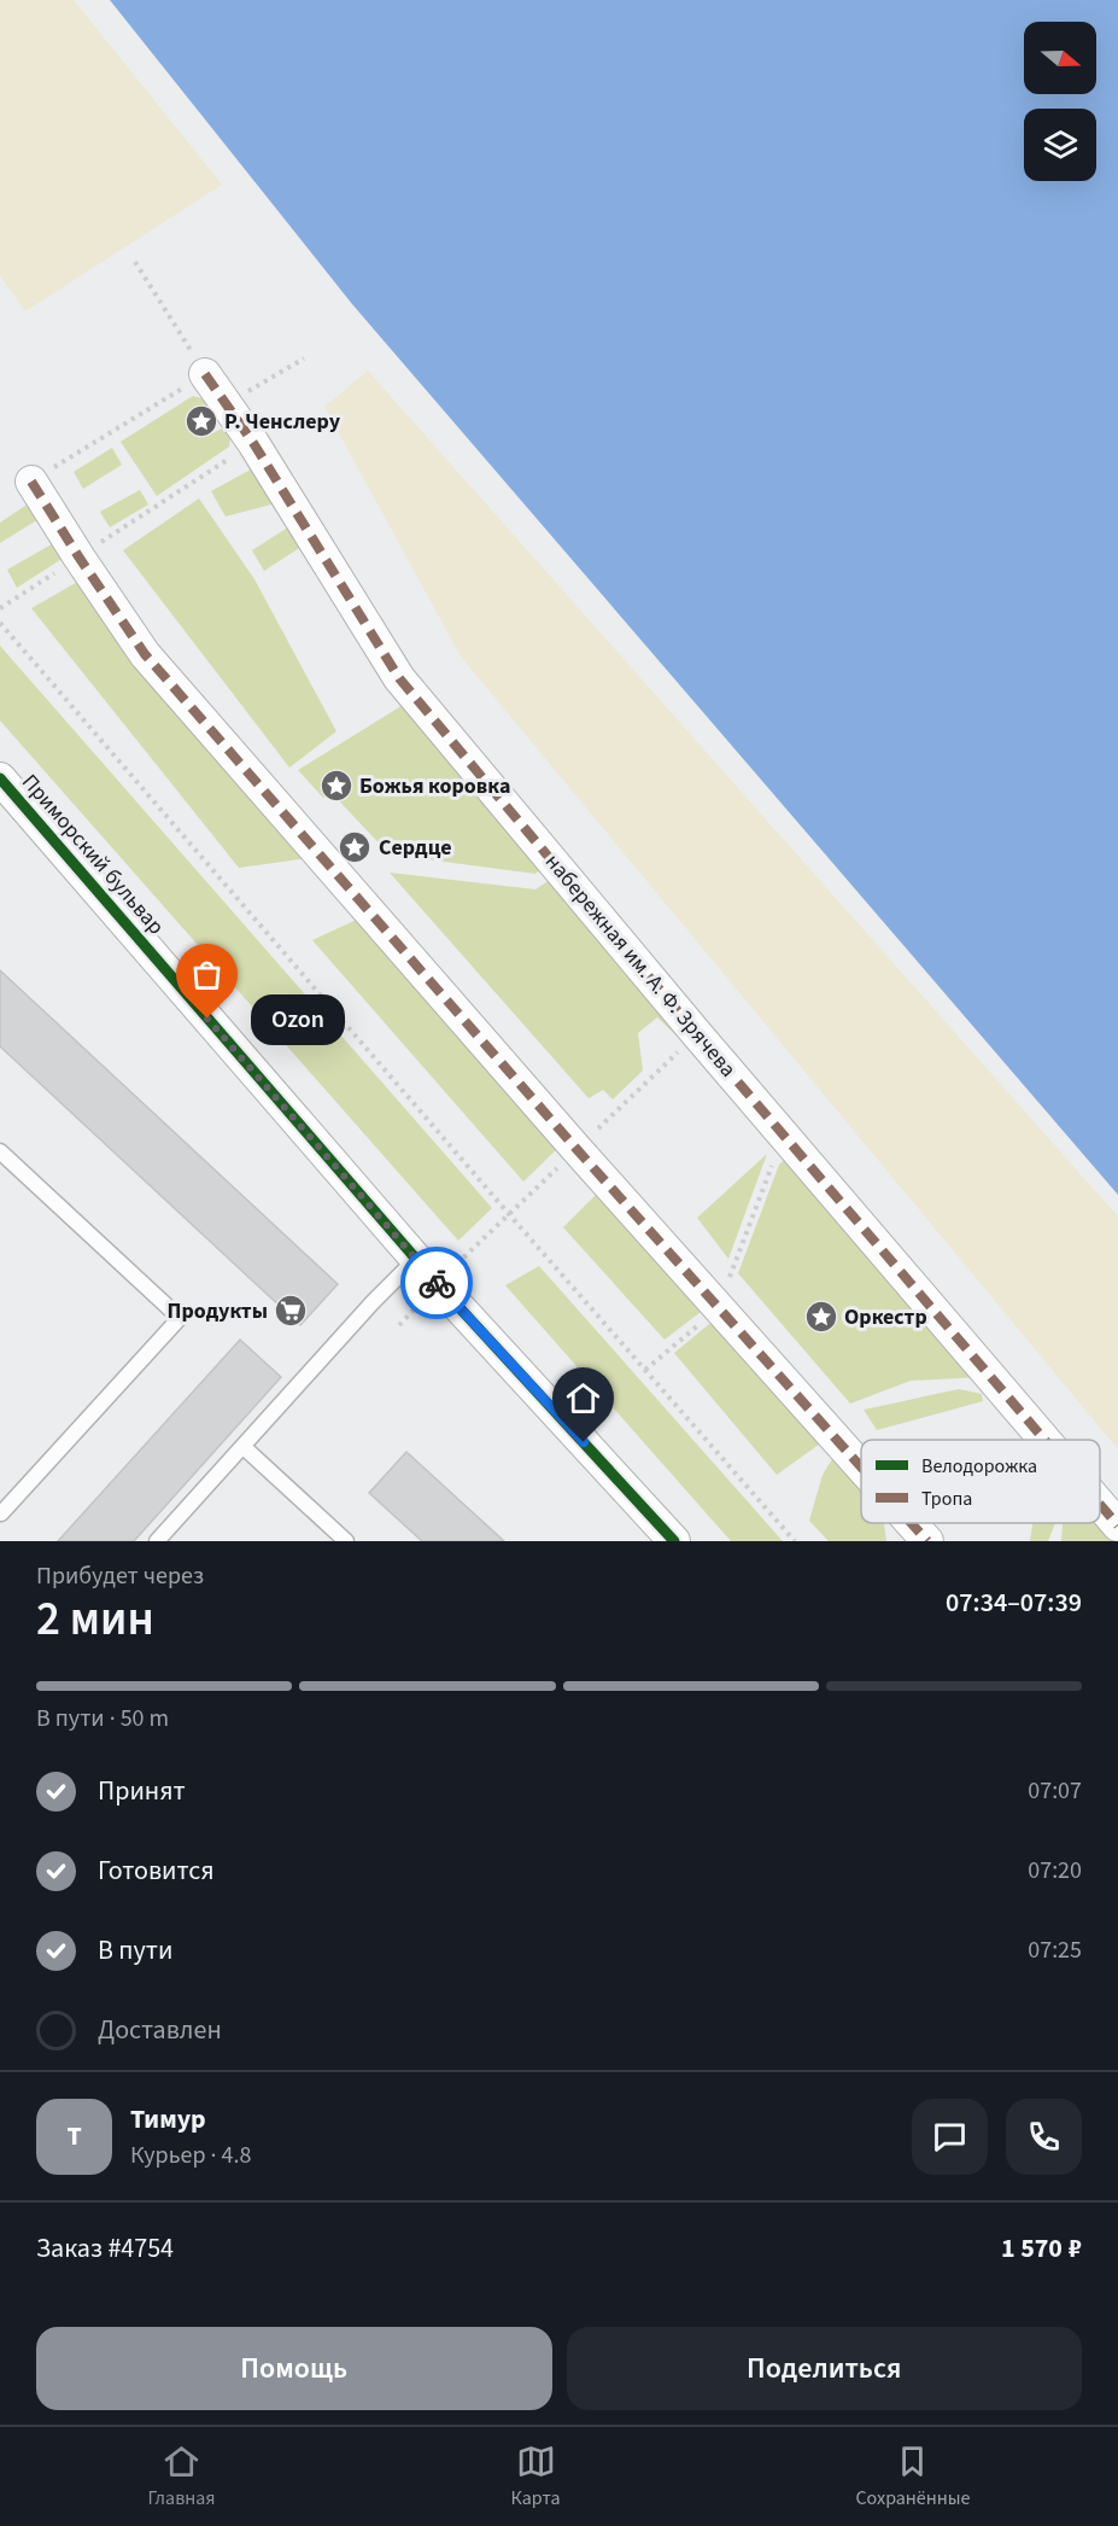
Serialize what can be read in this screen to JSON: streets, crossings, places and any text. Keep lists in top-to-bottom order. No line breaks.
{"streets":{"street":["Приморский бульвар","набережная им. А. Ф. Зрячева"]},"places":{"place":["Р. Ченслеру","Божья коровка","Сердце","Оркестр"],"other":["Ozon"],"supermarket":["Продукты"]},"legend":["Велодорожка","Тропа"],"north":"right","page":{"bubble":"Ozon","heading":["2 мин","Прибудет через","07:34–07:39"],"panel":["Тимур","Курьер · 4.8","Заказ #4754","1 570 ₽"],"bar":"В пути · 50 m","list":[["Принят","07:07"],["Готовится","07:20"],["В пути","07:25"],"Доставлен"],"round":"Т","buttons":["Помощь","Поделиться"],"tabs":["Главная","Карта","Сохранённые"]}}
